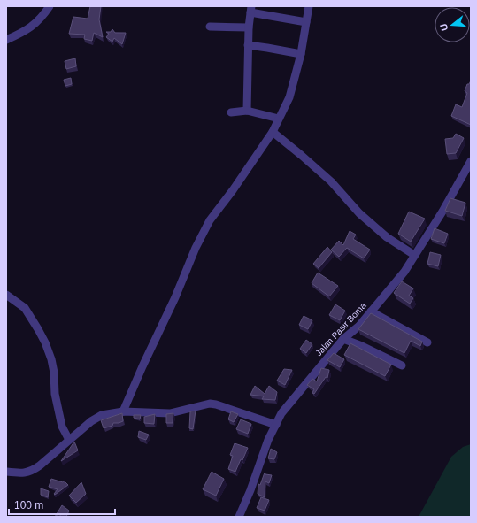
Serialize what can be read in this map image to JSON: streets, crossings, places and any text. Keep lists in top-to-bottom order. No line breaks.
{"streets":{"street":["Jalan Pasir Boma"]},"scale_bar":"100 m","north":"left"}
